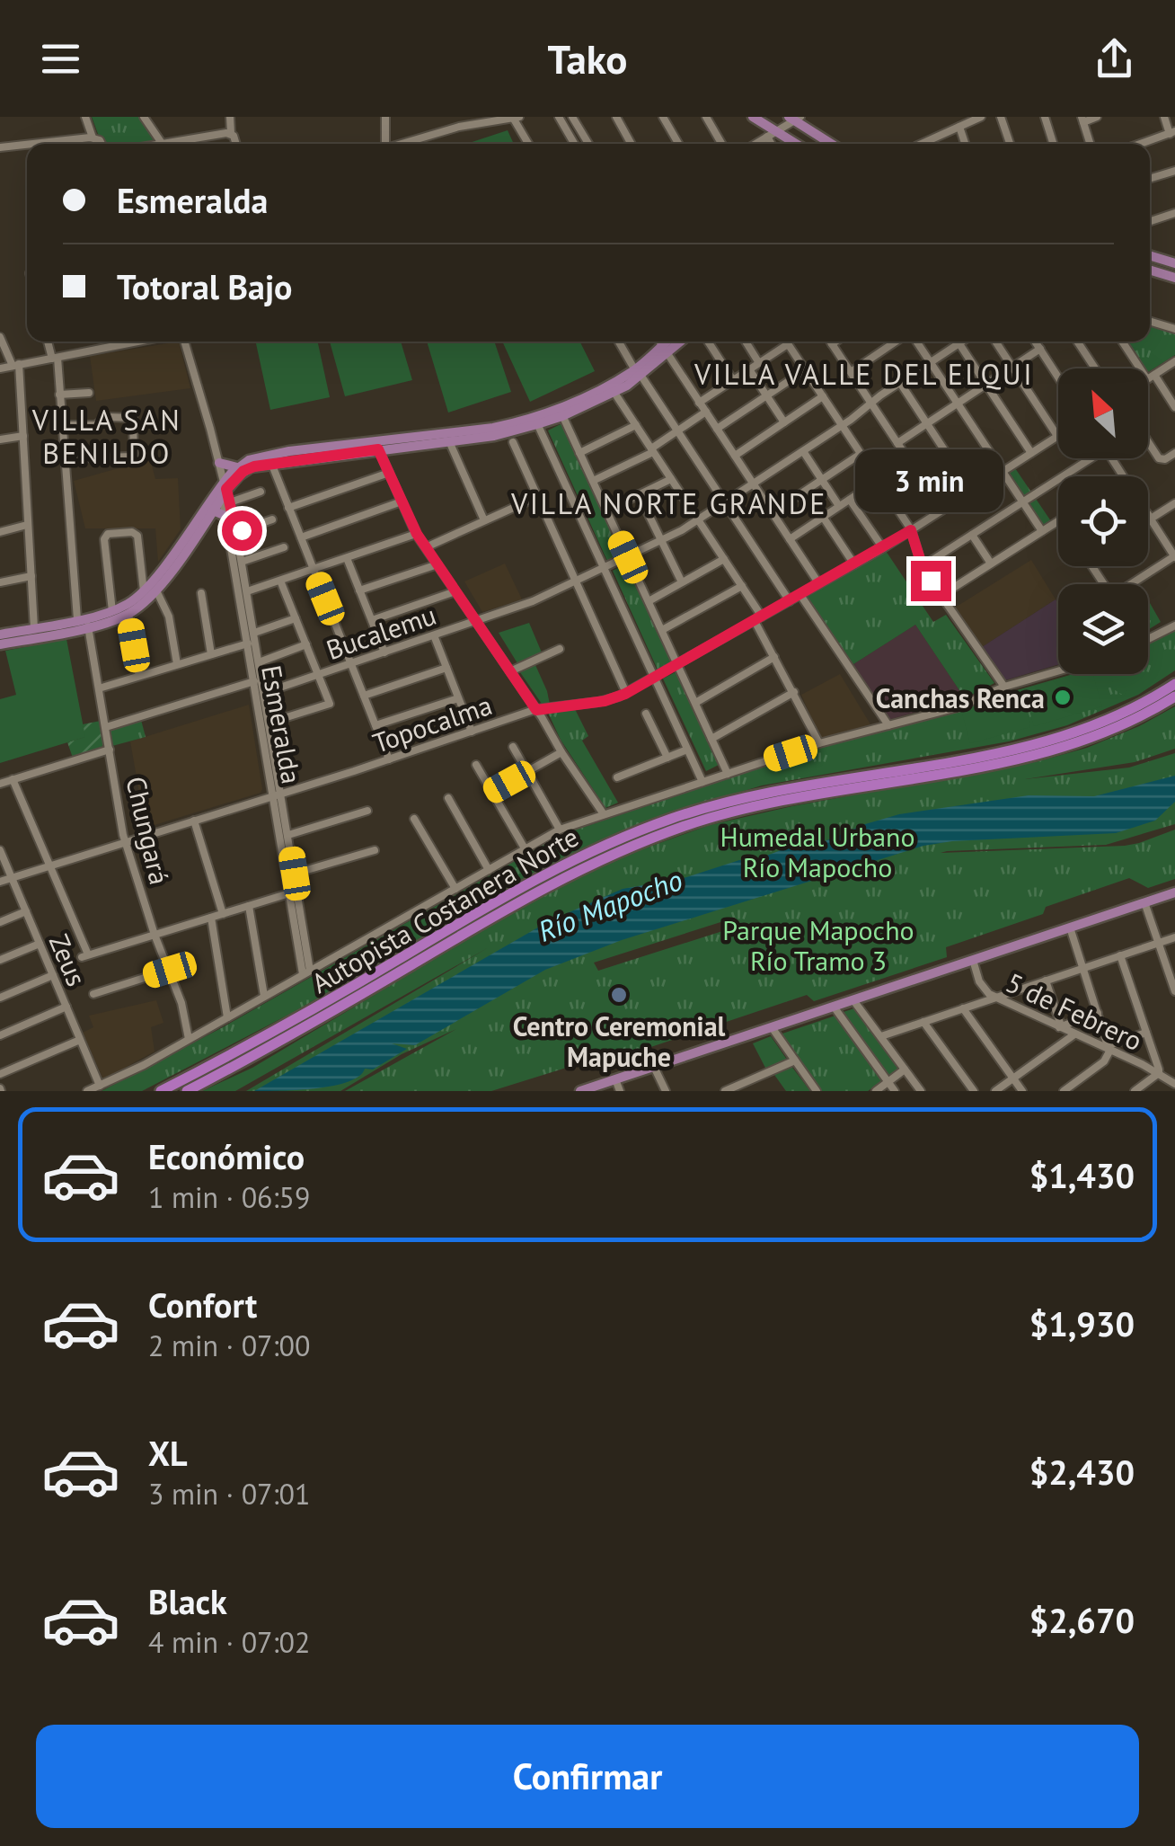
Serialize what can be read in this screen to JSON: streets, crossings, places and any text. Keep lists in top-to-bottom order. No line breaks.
{"streets":{"highway":["Autopista Costanera Norte"],"street":["Bucalemu","Topocalma","Esmeralda","Chungará","Zeus","5 de Febrero"]},"crossings":[["Bucalemu","Esmeralda"],["Topocalma","Esmeralda"],["Topocalma","Chungará"],["Topocalma","Zeus"]],"districts":["VILLA VALLE DEL ELQUI","VILLA SAN BENILDO","VILLA NORTE GRANDE"],"water":["Río Mapocho"],"parks":["Humedal Urbano Río Mapocho","Parque Mapocho Río Tramo 3"],"places":["Canchas Renca","Centro Ceremonial Mapuche"],"north":"top left","page":{"header":"Tako","banner":["Esmeralda","Totoral Bajo"],"bubble":"3 min","list":[{"name":"Económico","note":"1 min · 06:59","value":"$1,430"},{"name":"Confort","note":"2 min · 07:00","value":"$1,930"},{"name":"XL","note":"3 min · 07:01","value":"$2,430"},{"name":"Black","note":"4 min · 07:02","value":"$2,670"}],"buttons":"Confirmar"}}
